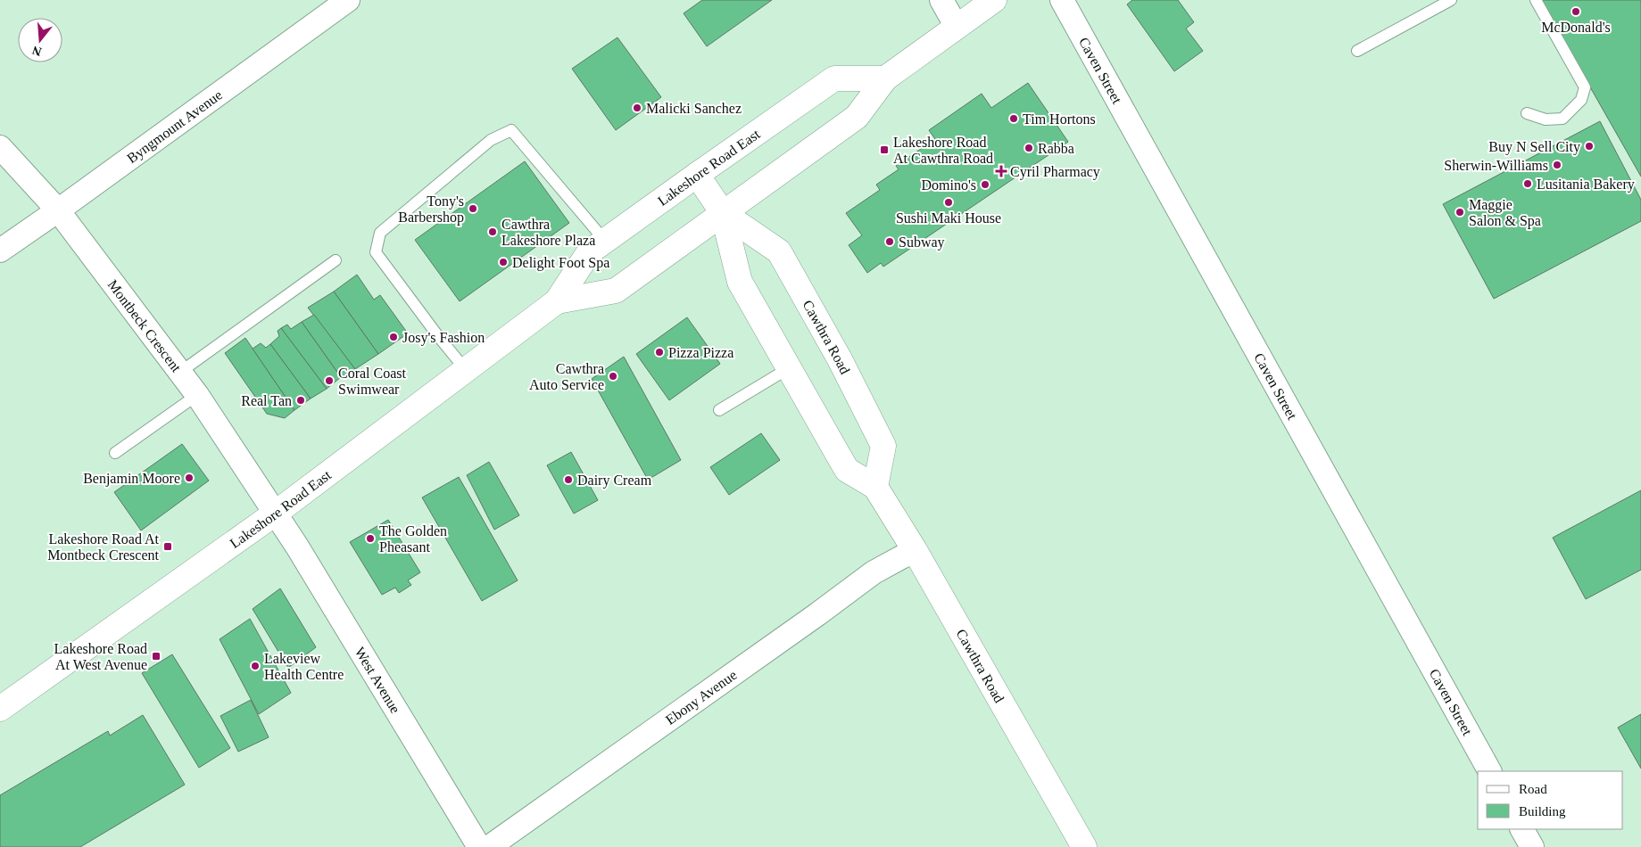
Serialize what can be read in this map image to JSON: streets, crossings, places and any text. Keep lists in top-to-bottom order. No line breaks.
{"streets":{"main road":["Lakeshore Road East","Cawthra Road"],"street":["Caven Street","Byngmount Avenue","Montbeck Crescent","West Avenue","Ebony Avenue"]},"crossings":[["Byngmount Avenue","Montbeck Crescent"],["Lakeshore Road East","Montbeck Crescent"],["Lakeshore Road East","Cawthra Road"],["Lakeshore Road East","West Avenue"],["Montbeck Crescent","West Avenue"],["Cawthra Road","Ebony Avenue"]],"places":{"other":["McDonald's","Malicki Sanchez","Tim Hortons","Buy N Sell City","Rabba","Sherwin-Williams","Lusitania Bakery","Domino's","Sushi Maki House","Tony's Barbershop","Maggie Salon & Spa","Cawthra Lakeshore Plaza","Subway","Delight Foot Spa","Josy's Fashion","Pizza Pizza","Cawthra Auto Service","Coral Coast Swimwear","Real Tan","Benjamin Moore","Dairy Cream","The Golden Pheasant","Lakeview Health Centre"],"transit":["Lakeshore Road At Cawthra Road","Lakeshore Road At Montbeck Crescent","Lakeshore Road At West Avenue"],"health":["Cyril Pharmacy"]},"legend":["Road","Building"],"north":"bottom"}
